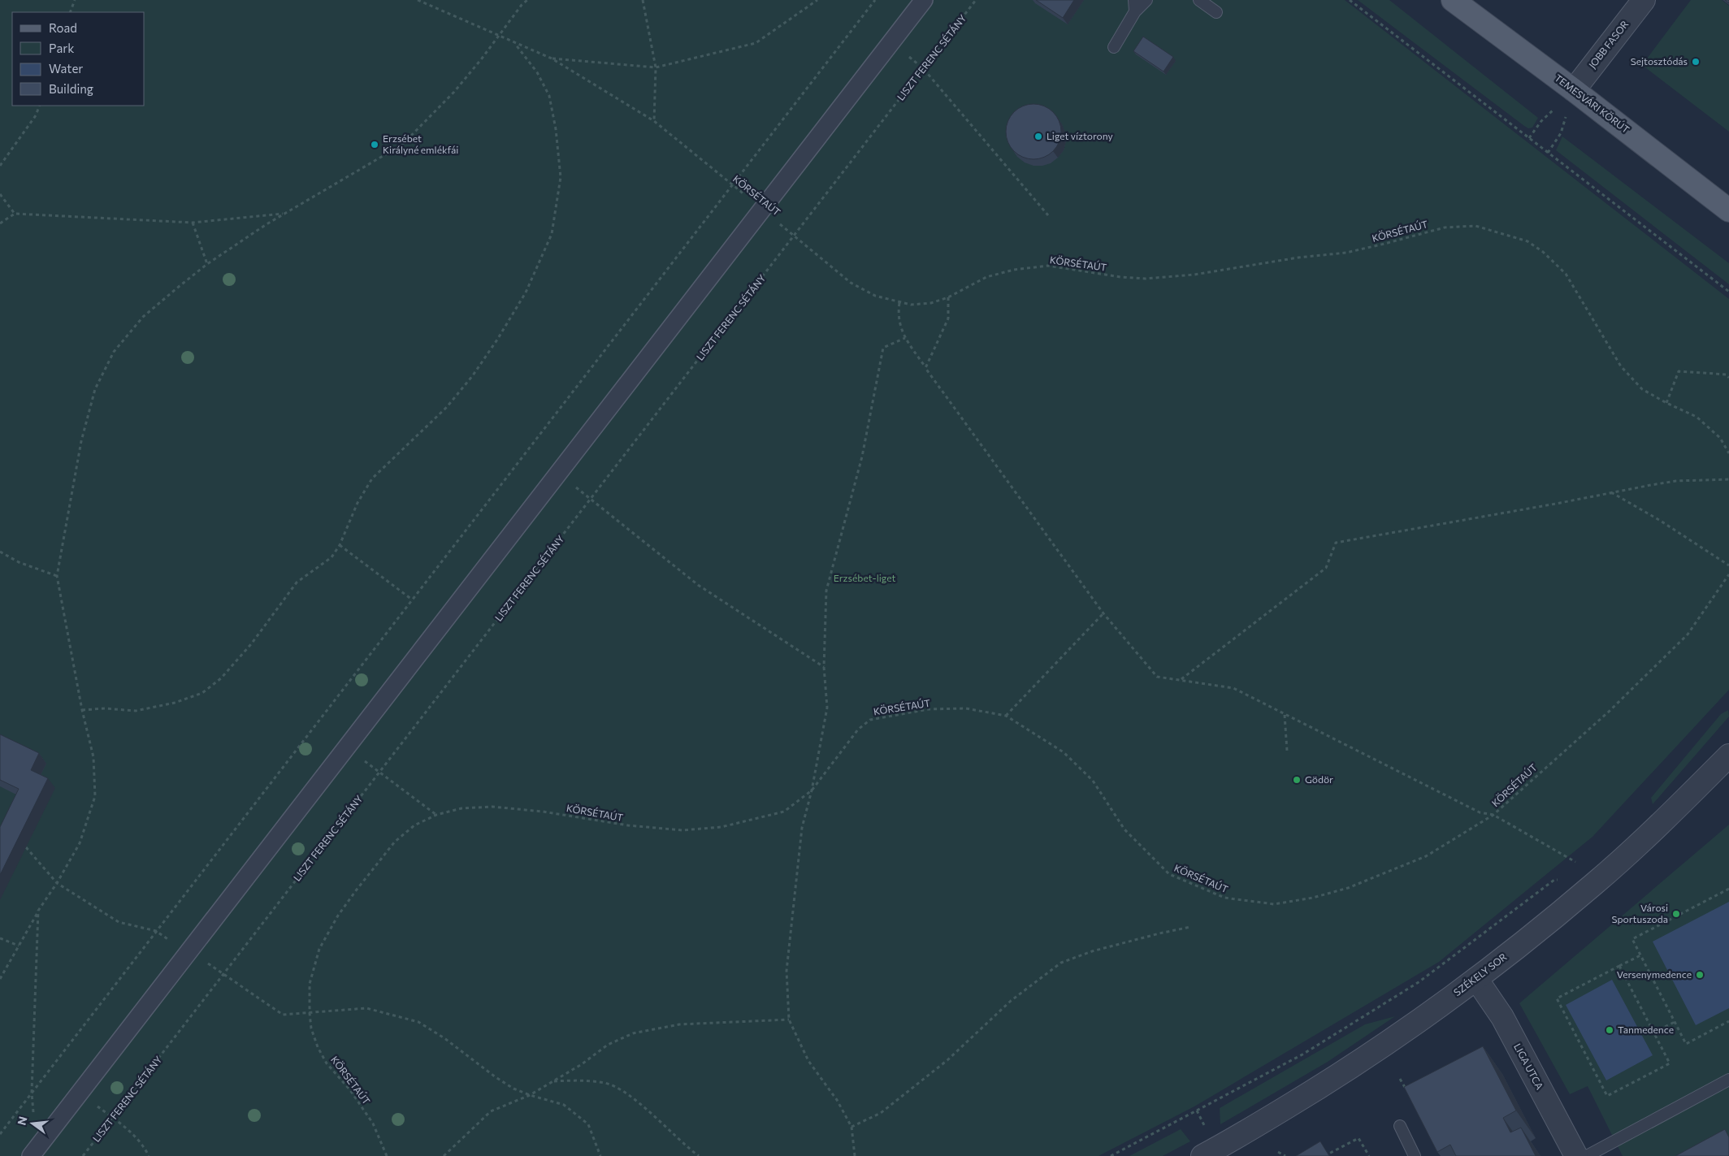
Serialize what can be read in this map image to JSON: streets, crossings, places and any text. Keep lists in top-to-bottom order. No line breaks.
{"streets":{"main road":["TEMESVÁRI KÖRÚT"],"street":["JOBB FASOR","SZÉKELY SOR","LIGA UTCA"],"path":["LISZT FERENC SÉTÁNY","KÖRSÉTAÚT"]},"crossings":[["JOBB FASOR","TEMESVÁRI KÖRÚT"],["LISZT FERENC SÉTÁNY","KÖRSÉTAÚT"],["SZÉKELY SOR","LIGA UTCA"]],"parks":["Erzsébet-liget"],"places":["Sejtosztódás","Liget víztorony","Erzsébet Királyné emlékfái","Gödör","Városi Sportuszoda","Versenymedence","Tanmedence"],"legend":["Road","Park","Water","Building"],"north":"left"}
